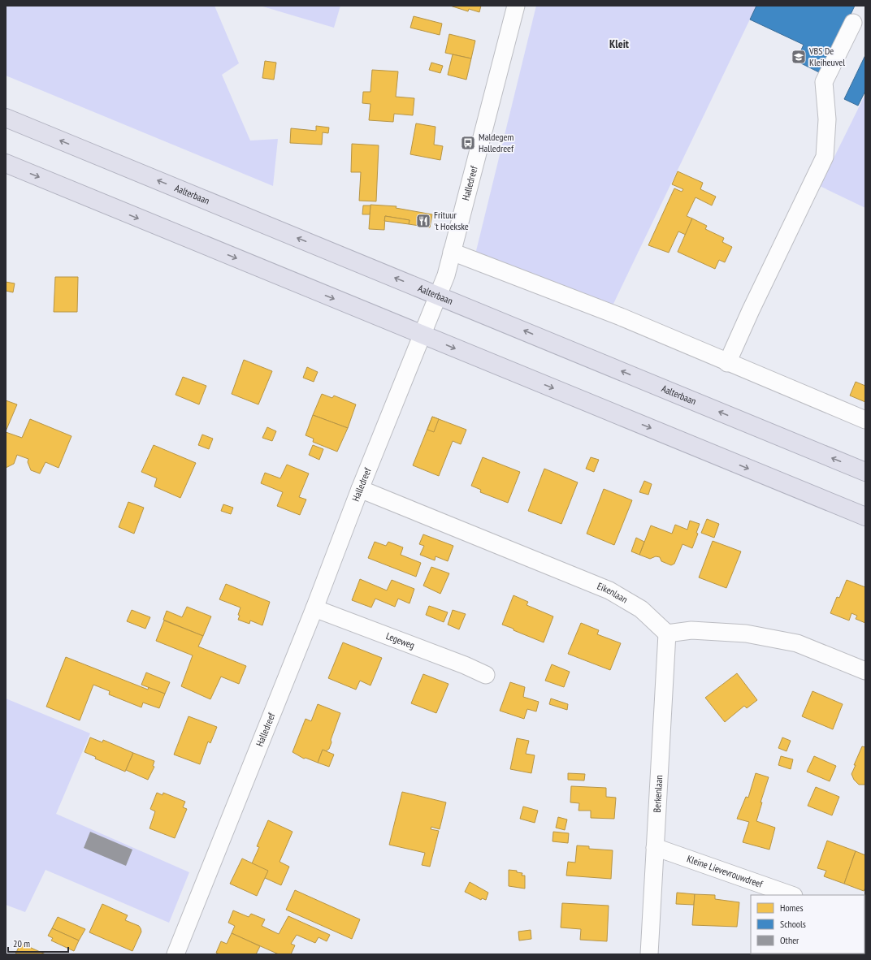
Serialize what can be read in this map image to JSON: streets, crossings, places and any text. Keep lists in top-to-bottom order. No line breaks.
{"streets":{"highway":["Aalterbaan"],"street":["Halledreef","Eikenlaan","Legeweg","Berkenlaan","Kleine Lievevrouwdreef"]},"crossings":[["Halledreef","Aalterbaan"],["Halledreef","Eikenlaan"],["Halledreef","Legeweg"],["Eikenlaan","Berkenlaan"],["Berkenlaan","Kleine Lievevrouwdreef"]],"districts":["Kleit"],"places":{"school or university":["VBS De Kleiheuvel"],"bus stop":["Maldegem Halledreef"],"restaurant":["Frituur 't Hoekske"]},"legend":["Homes","Schools","Other"],"scale_bar":"20 m"}
